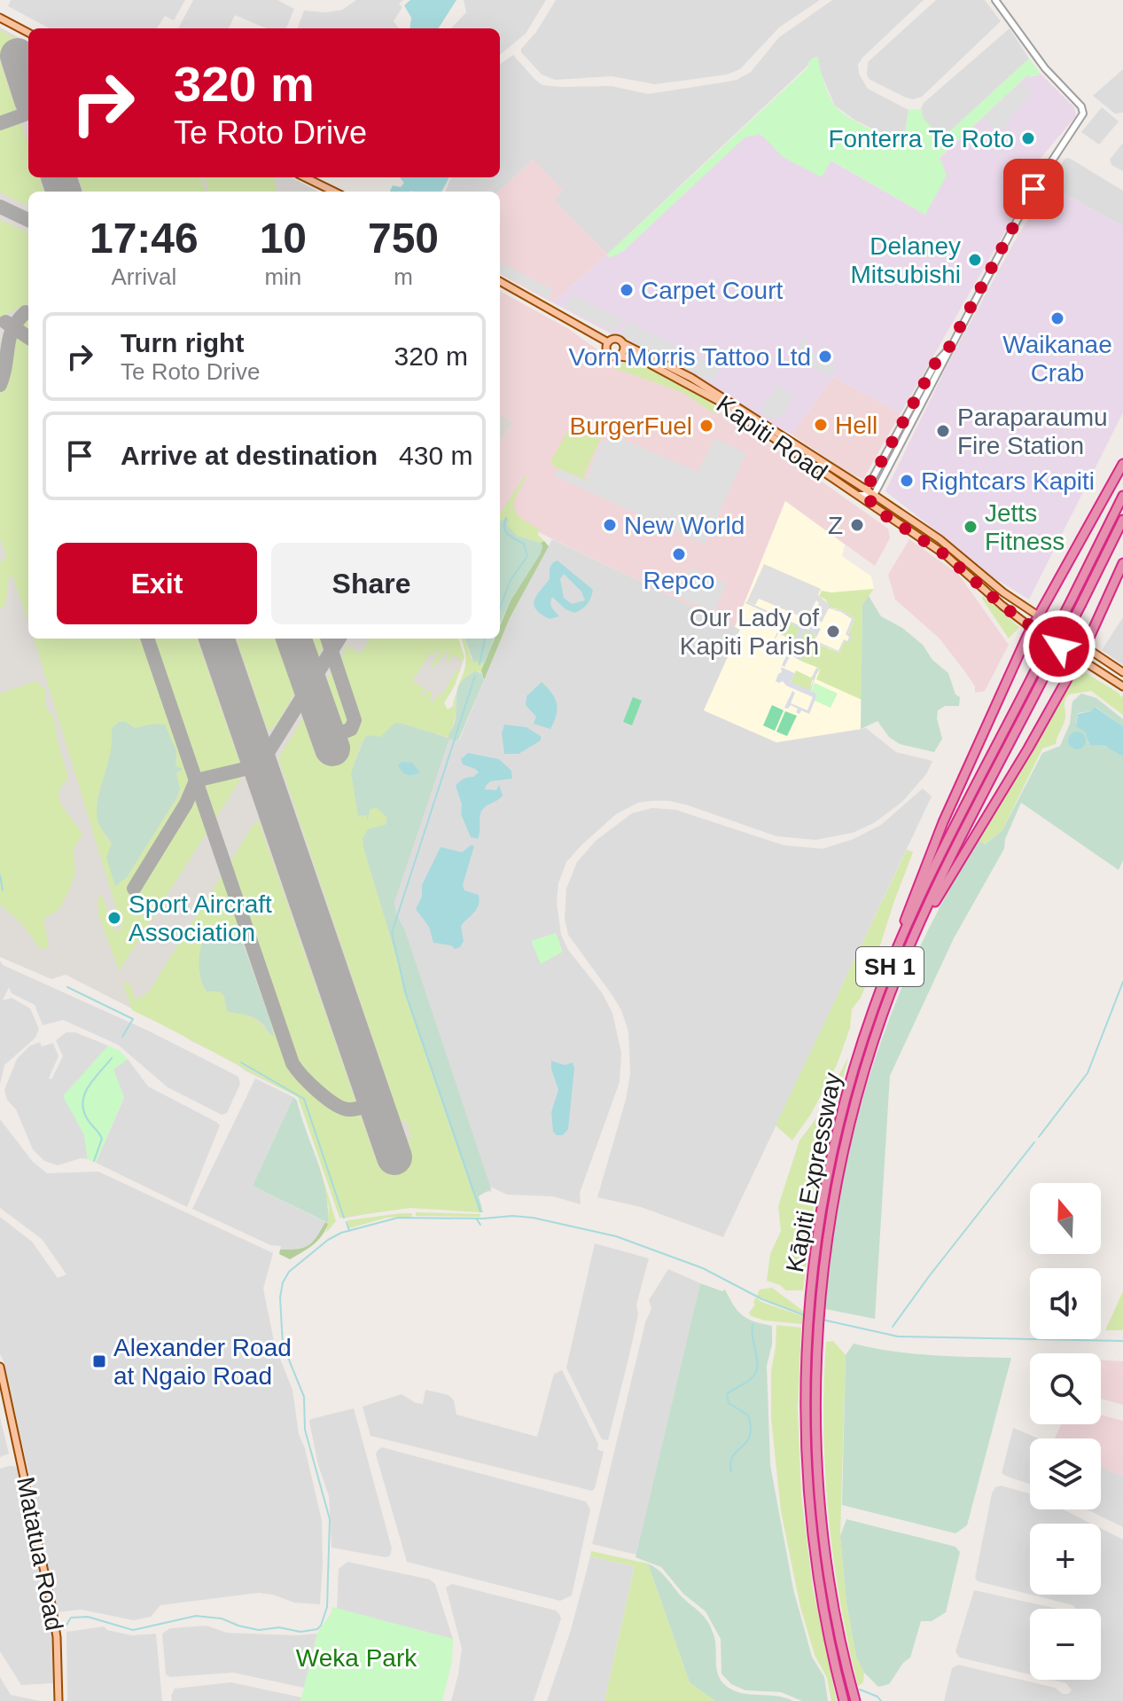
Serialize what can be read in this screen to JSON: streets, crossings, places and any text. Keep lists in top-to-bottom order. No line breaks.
{"streets":{"highway":["SH 1","Kāpiti Expressway"],"main road":["Kapiti Road","Matatua Road"]},"parks":["Weka Park"],"places":{"other":["Fonterra Te Roto","Delaney Mitsubishi","Carpet Court","Waikanae Crab","Vorn Morris Tattoo Ltd","Hell","BurgerFuel","Paraparaumu Fire Station","Rightcars Kapiti","New World","Z","Jetts Fitness","Repco","Our Lady of Kapiti Parish","Sport Aircraft Association"],"transit":["Alexander Road at Ngaio Road"]},"north":"top","page":{"turn":["320 m","Te Roto Drive"],"eta":["17:46","Arrival","10","min","750","m"],"list":[{"name":"Turn right","note":"Te Roto Drive","value":"320 m"},{"name":"Arrive at destination","value":"430 m"}],"buttons":["Exit","Share"],"map_buttons":["+","−"]}}
